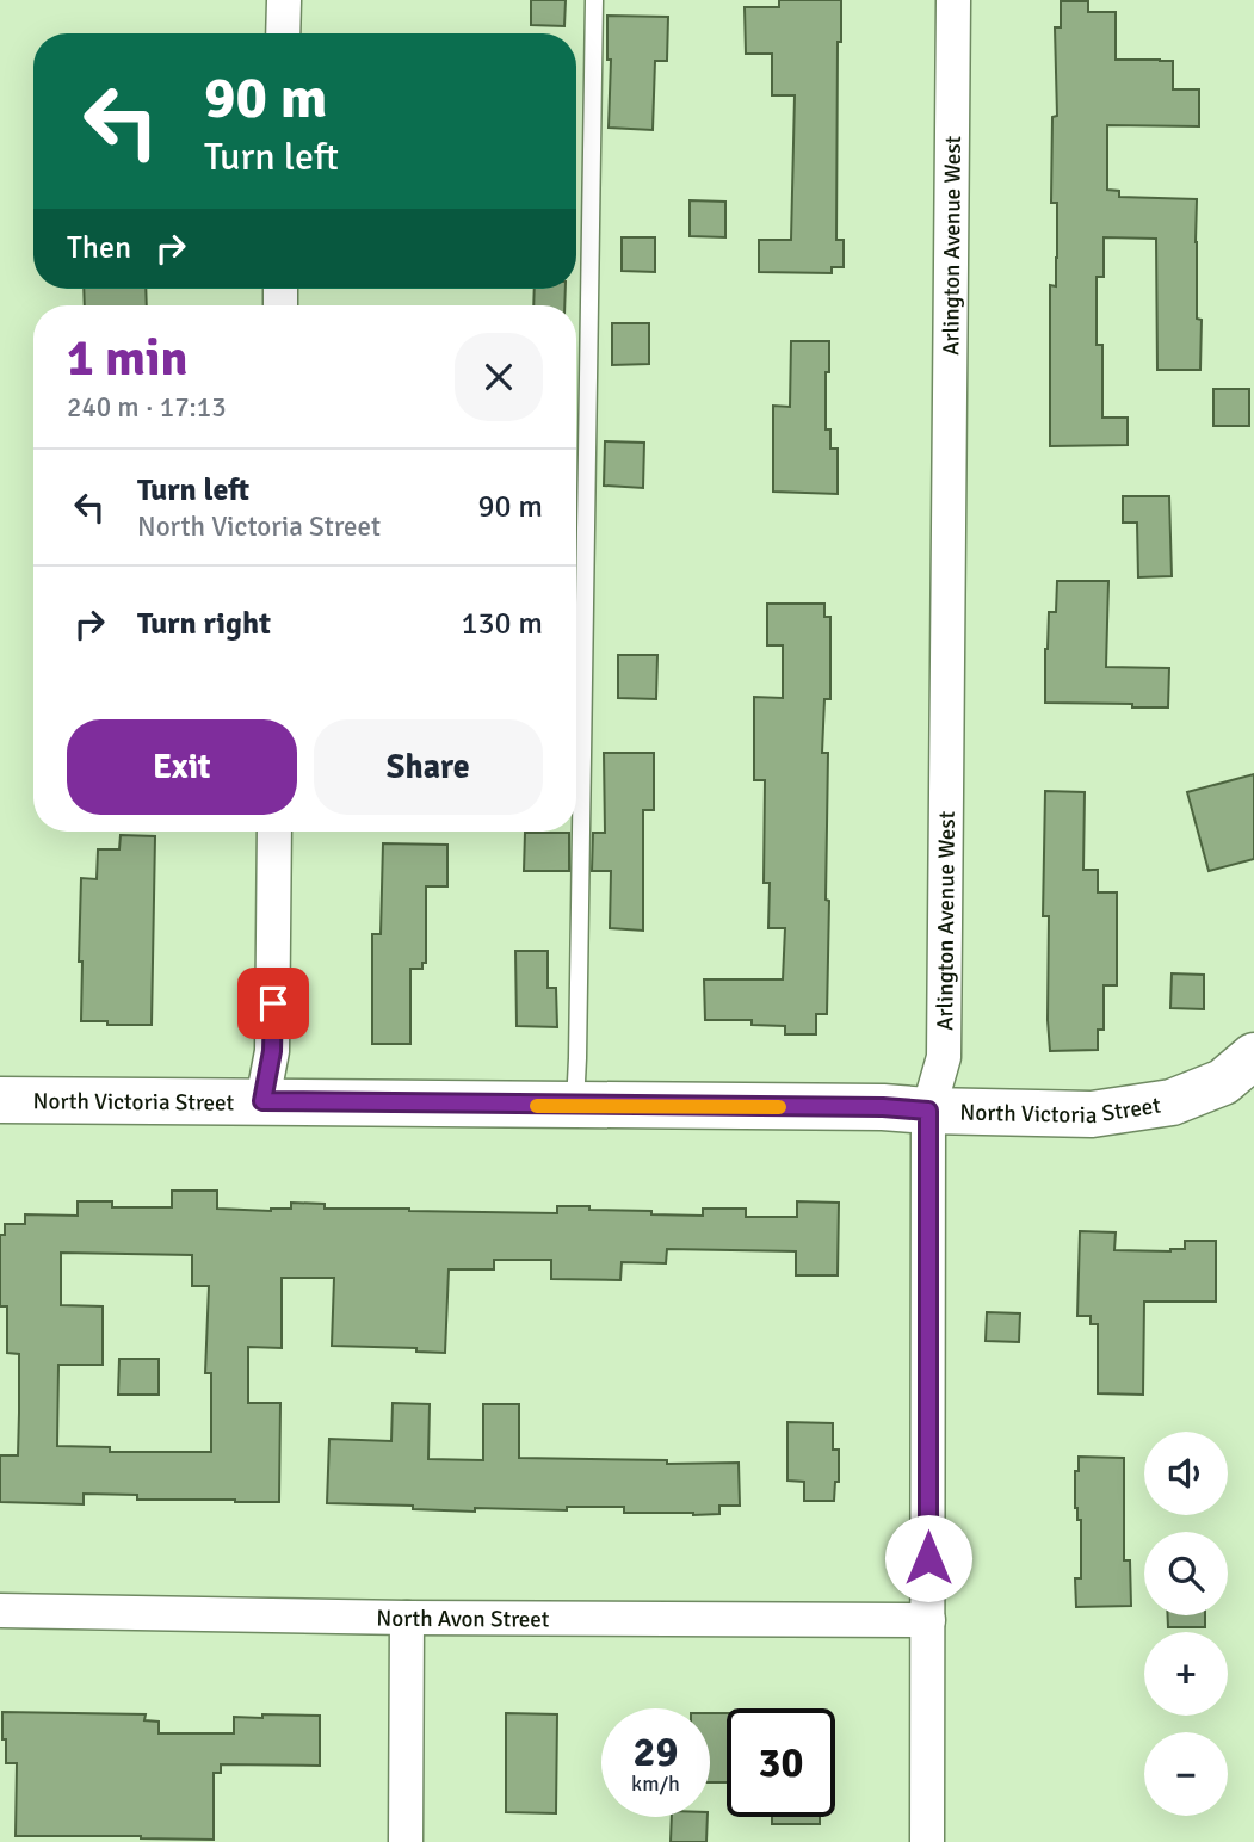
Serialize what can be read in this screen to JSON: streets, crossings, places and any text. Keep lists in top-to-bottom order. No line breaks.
{"streets":{"street":["Arlington Avenue West","North Victoria Street","North Avon Street"]},"crossings":[["Arlington Avenue West","North Victoria Street"],["Arlington Avenue West","North Avon Street"]],"page":{"turn":["90 m","Turn left"],"then":"Then","heading":["1 min","240 m · 17:13"],"list":[{"name":"Turn left","note":"North Victoria Street","value":"90 m"},{"name":"Turn right","value":"130 m"}],"buttons":["Exit","Share"],"map_buttons":["+","−"],"speed":"29 km/h","limit":"30"}}
